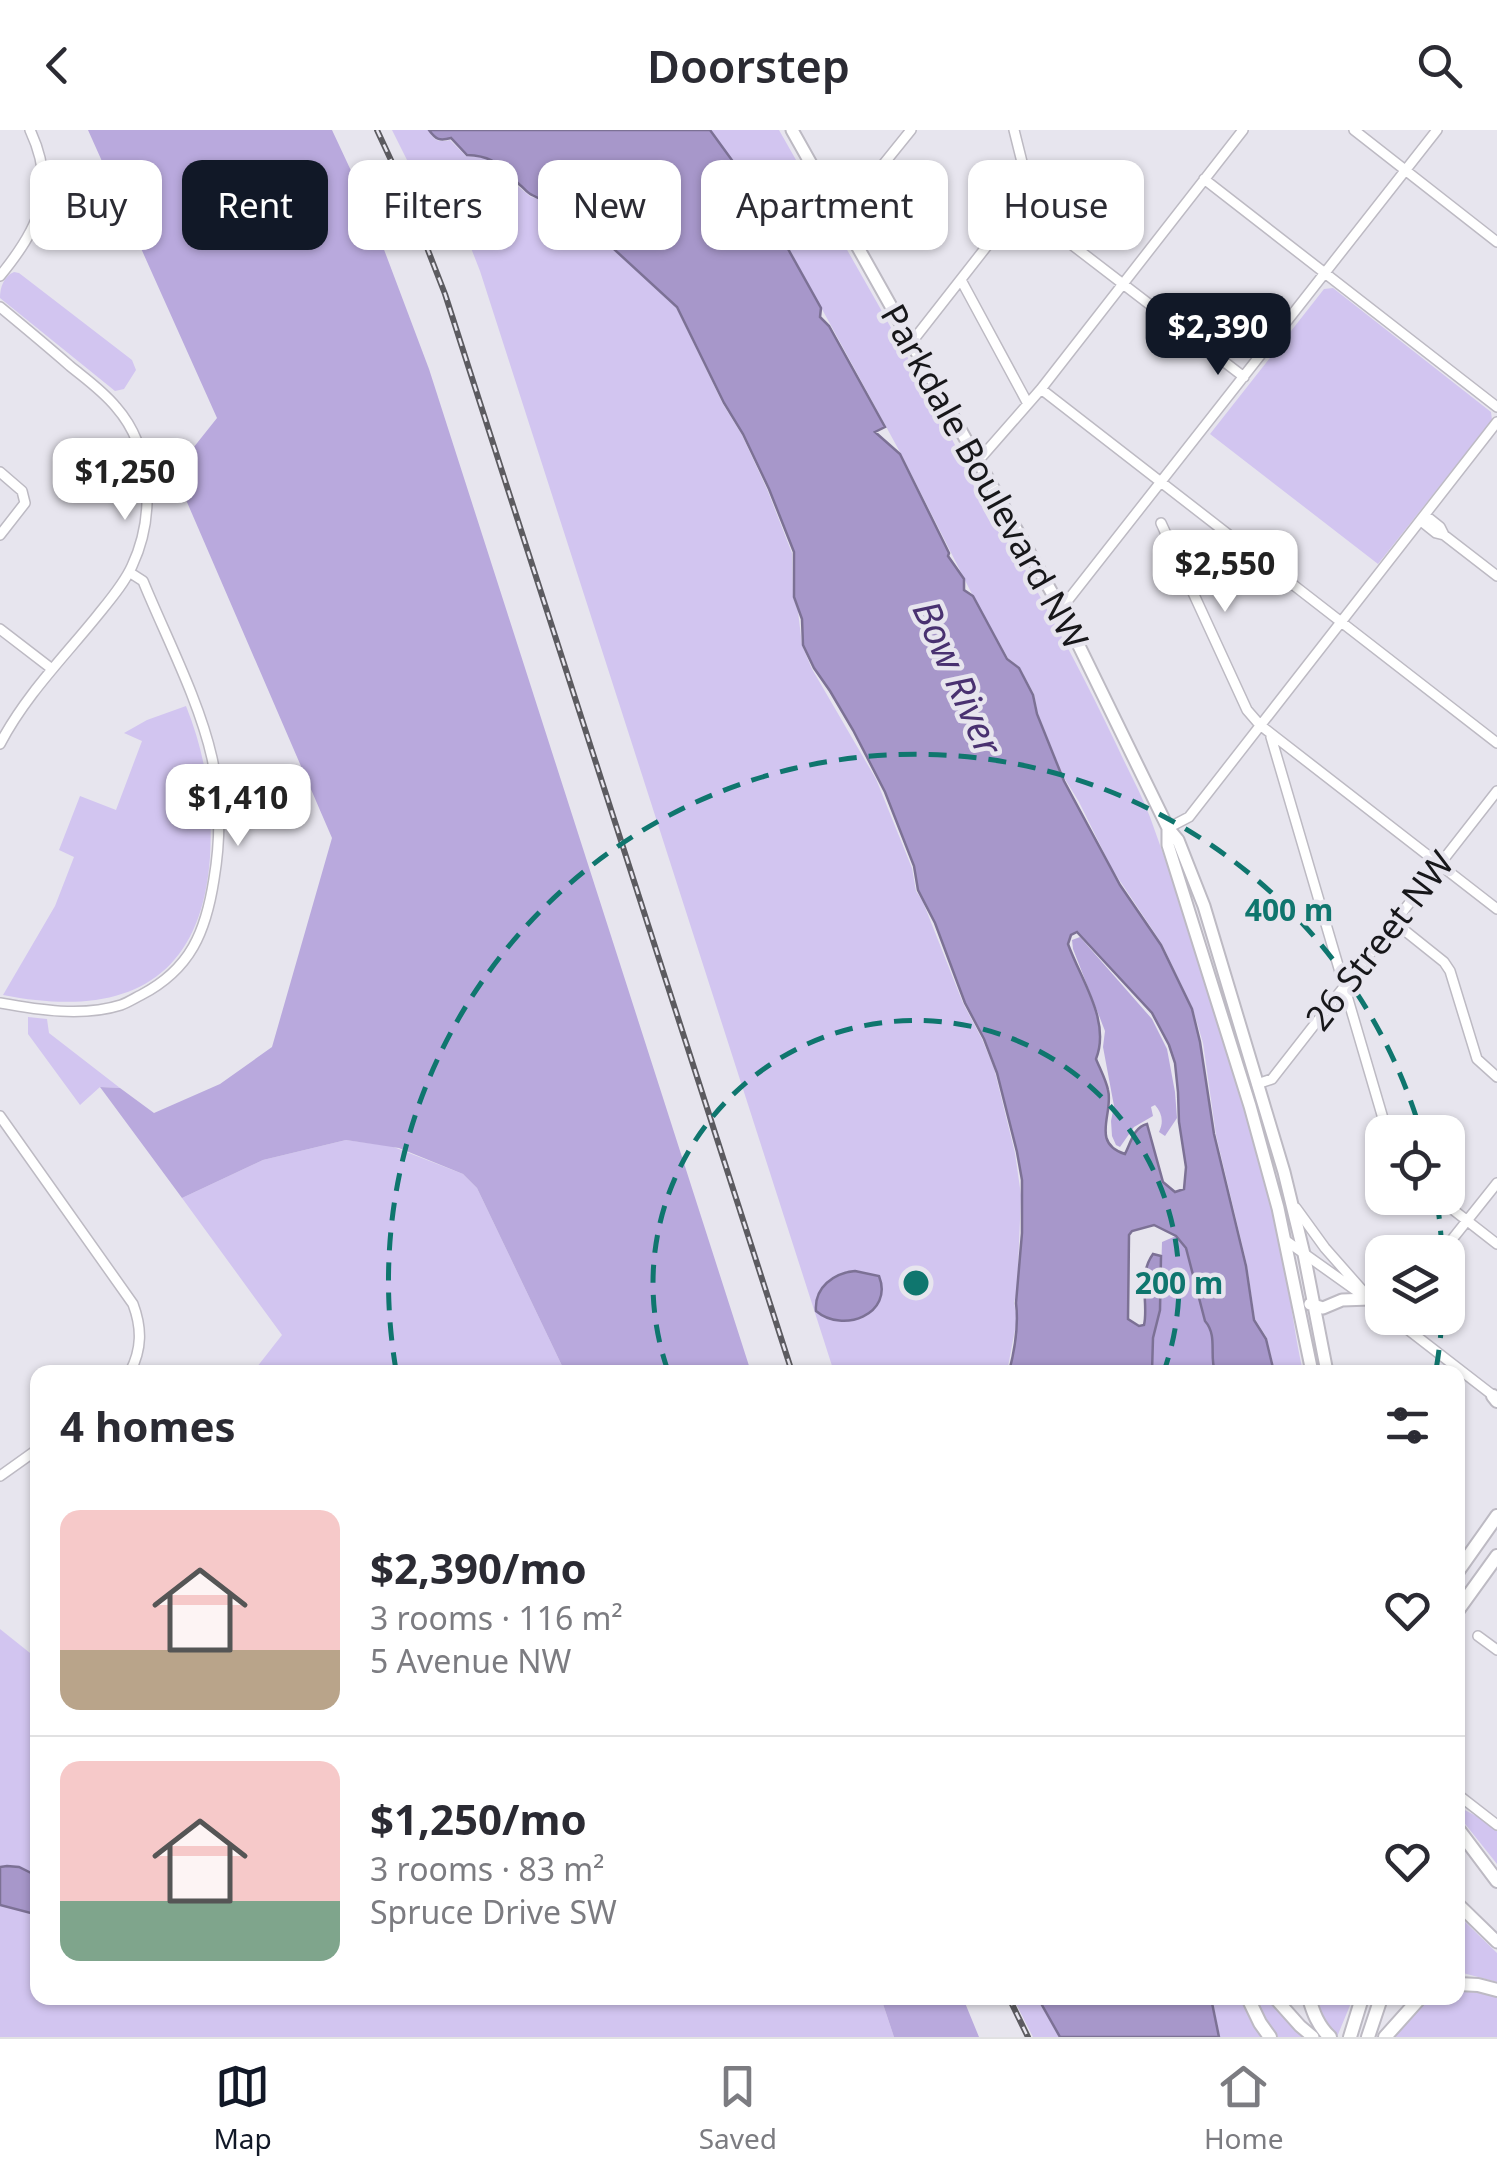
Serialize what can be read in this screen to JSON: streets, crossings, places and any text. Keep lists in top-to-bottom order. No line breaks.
{"streets":{"main road":["Parkdale Boulevard NW"],"street":["26 Street NW"]},"crossings":[["Parkdale Boulevard NW","26 Street NW"]],"water":["Bow River"],"page":{"header":"Doorstep","chip":["Buy","Rent","Filters","New","Apartment","House"],"price":["$2,390","$1,250","$2,550","$1,410"],"heading":"4 homes","list":[{"name":"$2,390/mo","note":"3 rooms · 116 m² · 5 Avenue NW"},{"name":"$1,250/mo","note":"3 rooms · 83 m² · Spruce Drive SW"}],"tabs":["Map","Saved","Home"]},"rings":["400 m","200 m"]}
